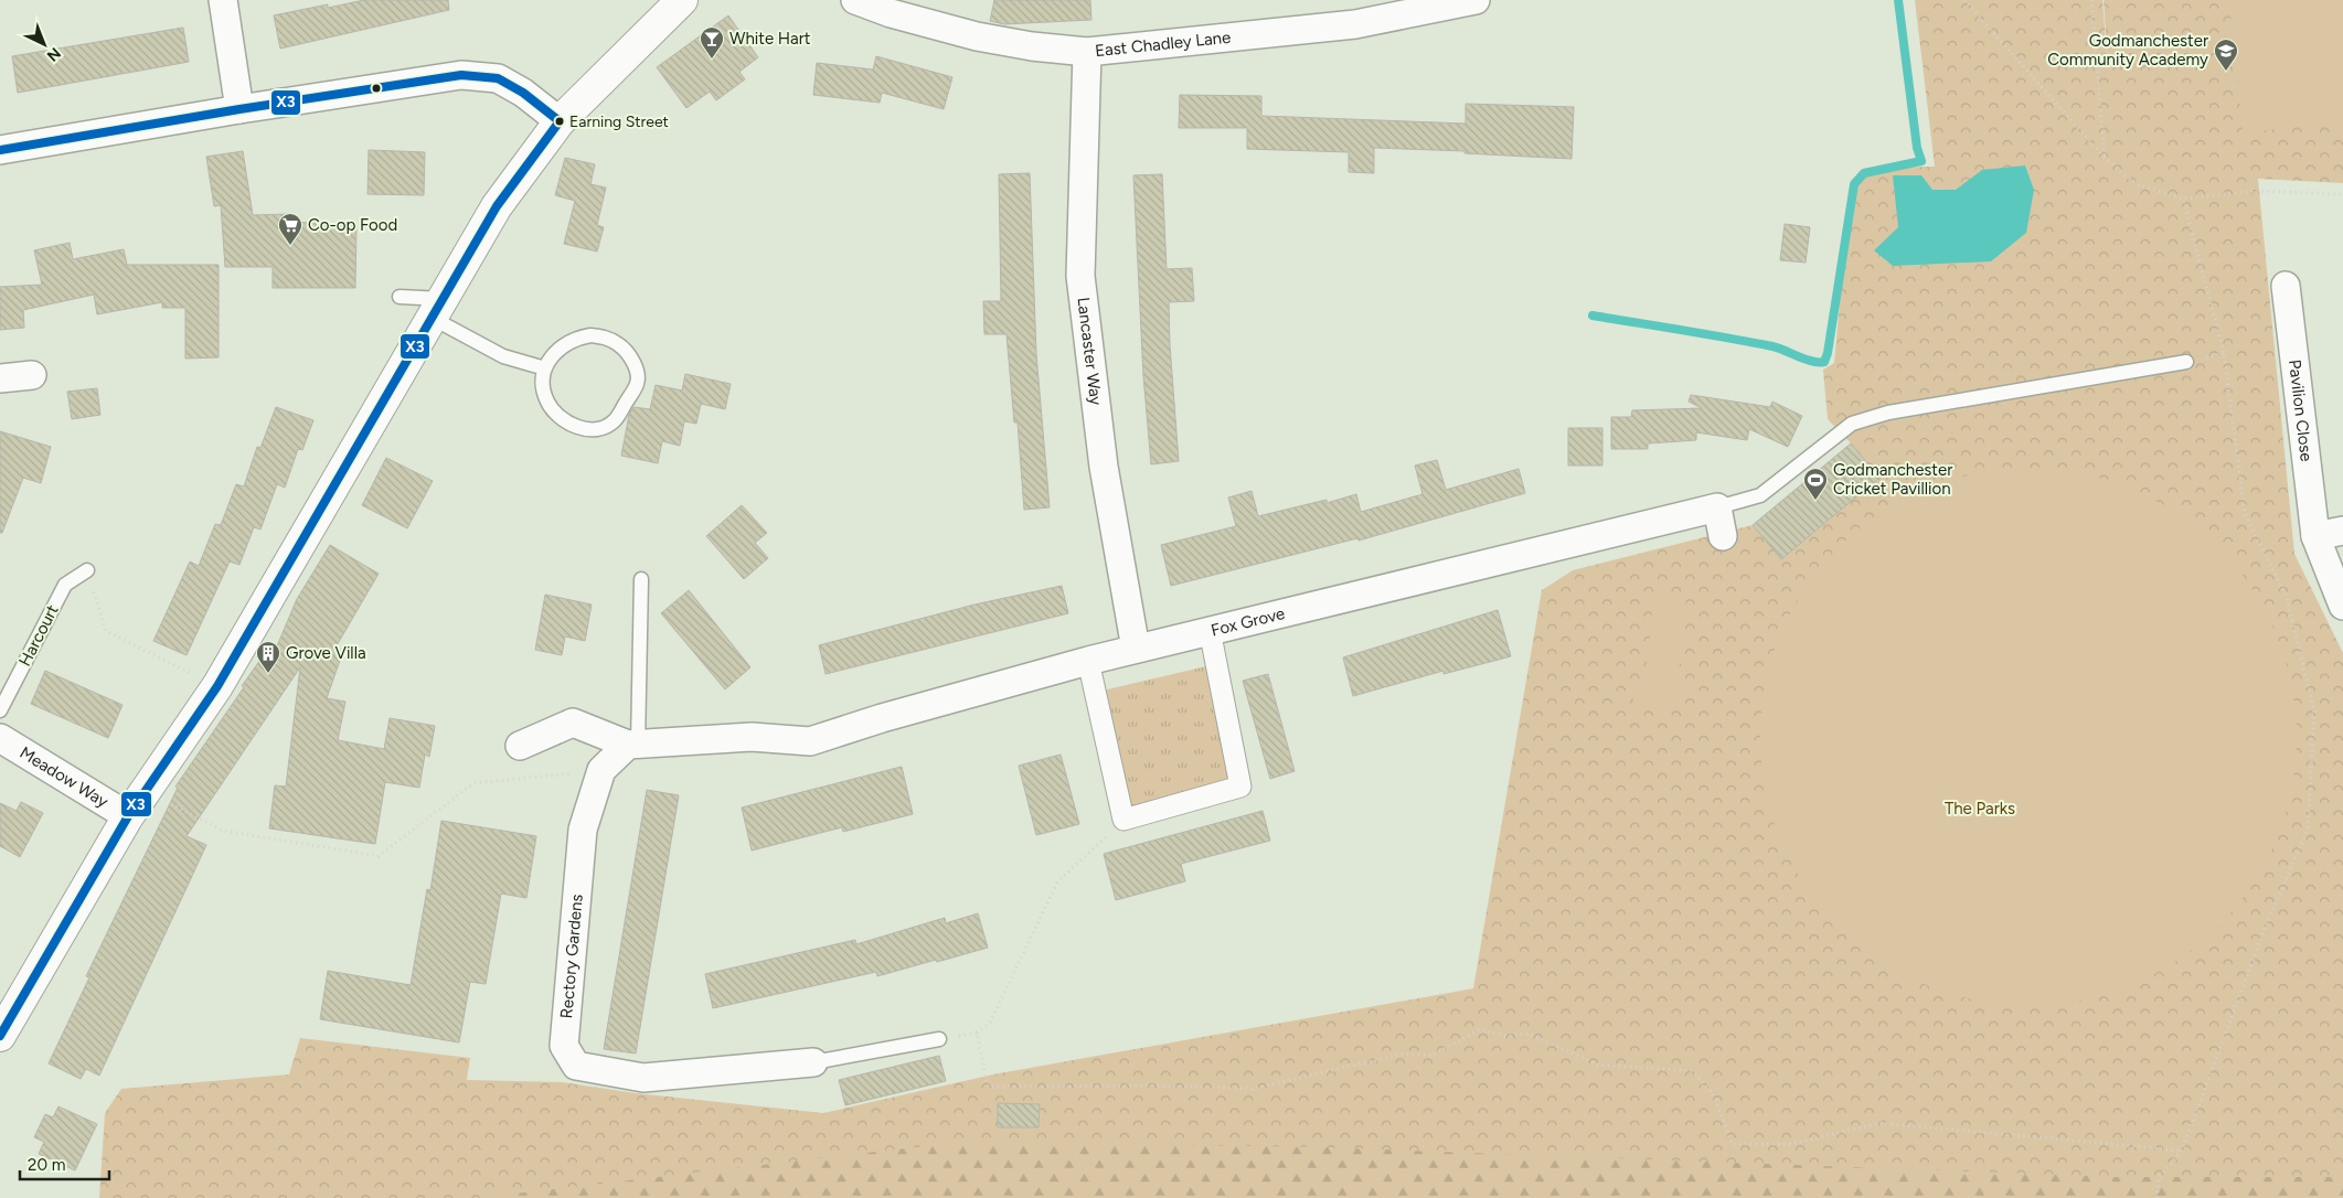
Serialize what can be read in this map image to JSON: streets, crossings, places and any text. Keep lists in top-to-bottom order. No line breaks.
{"streets":{"street":["East Chadley Lane","Lancaster Way","Pavilion Close","Fox Grove","Meadow Way","Rectory Gardens"],"lane":["Harcourt"]},"crossings":[["East Chadley Lane","Lancaster Way"],["Lancaster Way","Fox Grove"],["Fox Grove","Rectory Gardens"]],"parks":["The Parks"],"places":{"bar":["White Hart"],"school or university":["Godmanchester Community Academy"],"other":["Earning Street"],"supermarket":["Co-op Food"],"sports":["Godmanchester Cricket Pavillion"],"building":["Grove Villa"]},"lines":["transit line X3"],"scale_bar":"20 m","north":"bottom right"}
